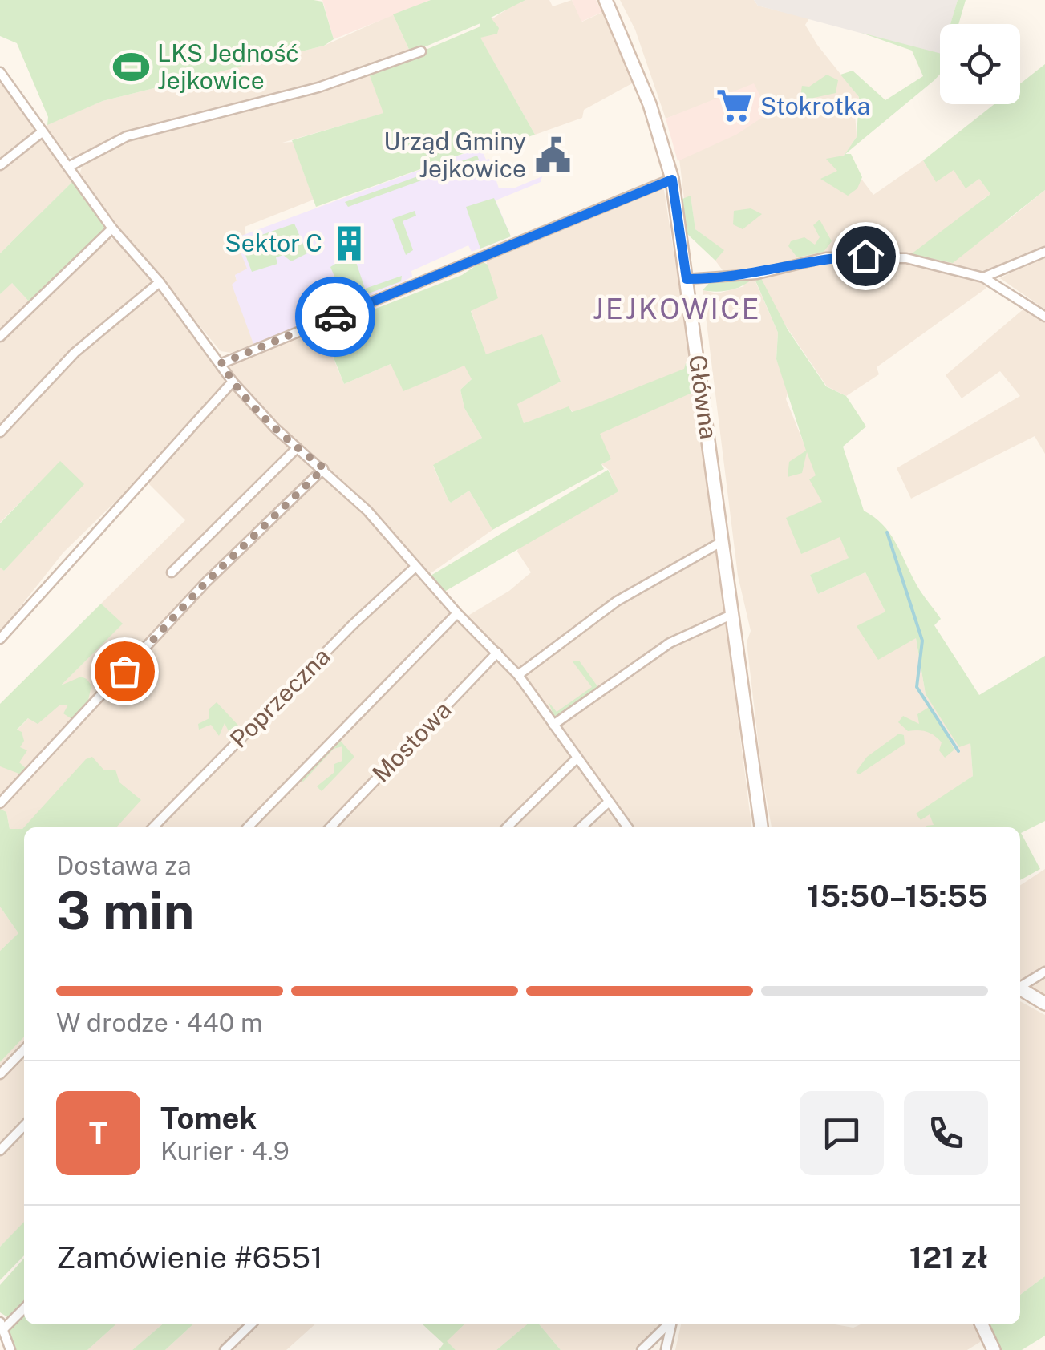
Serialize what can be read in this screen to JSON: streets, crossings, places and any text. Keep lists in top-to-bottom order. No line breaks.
{"streets":{"street":["Główna","Poprzeczna","Mostowa"]},"districts":["JEJKOWICE"],"places":{"sports":["LKS Jedność Jejkowice"],"supermarket":["Stokrotka"],"public building":["Urząd Gminy Jejkowice"],"building":["Sektor C"]},"page":{"heading":["3 min","Dostawa za","15:50–15:55"],"panel":["Tomek","Kurier · 4.9","Zamówienie #6551","121 zł"],"bar":"W drodze · 440 m","round":"T"}}
